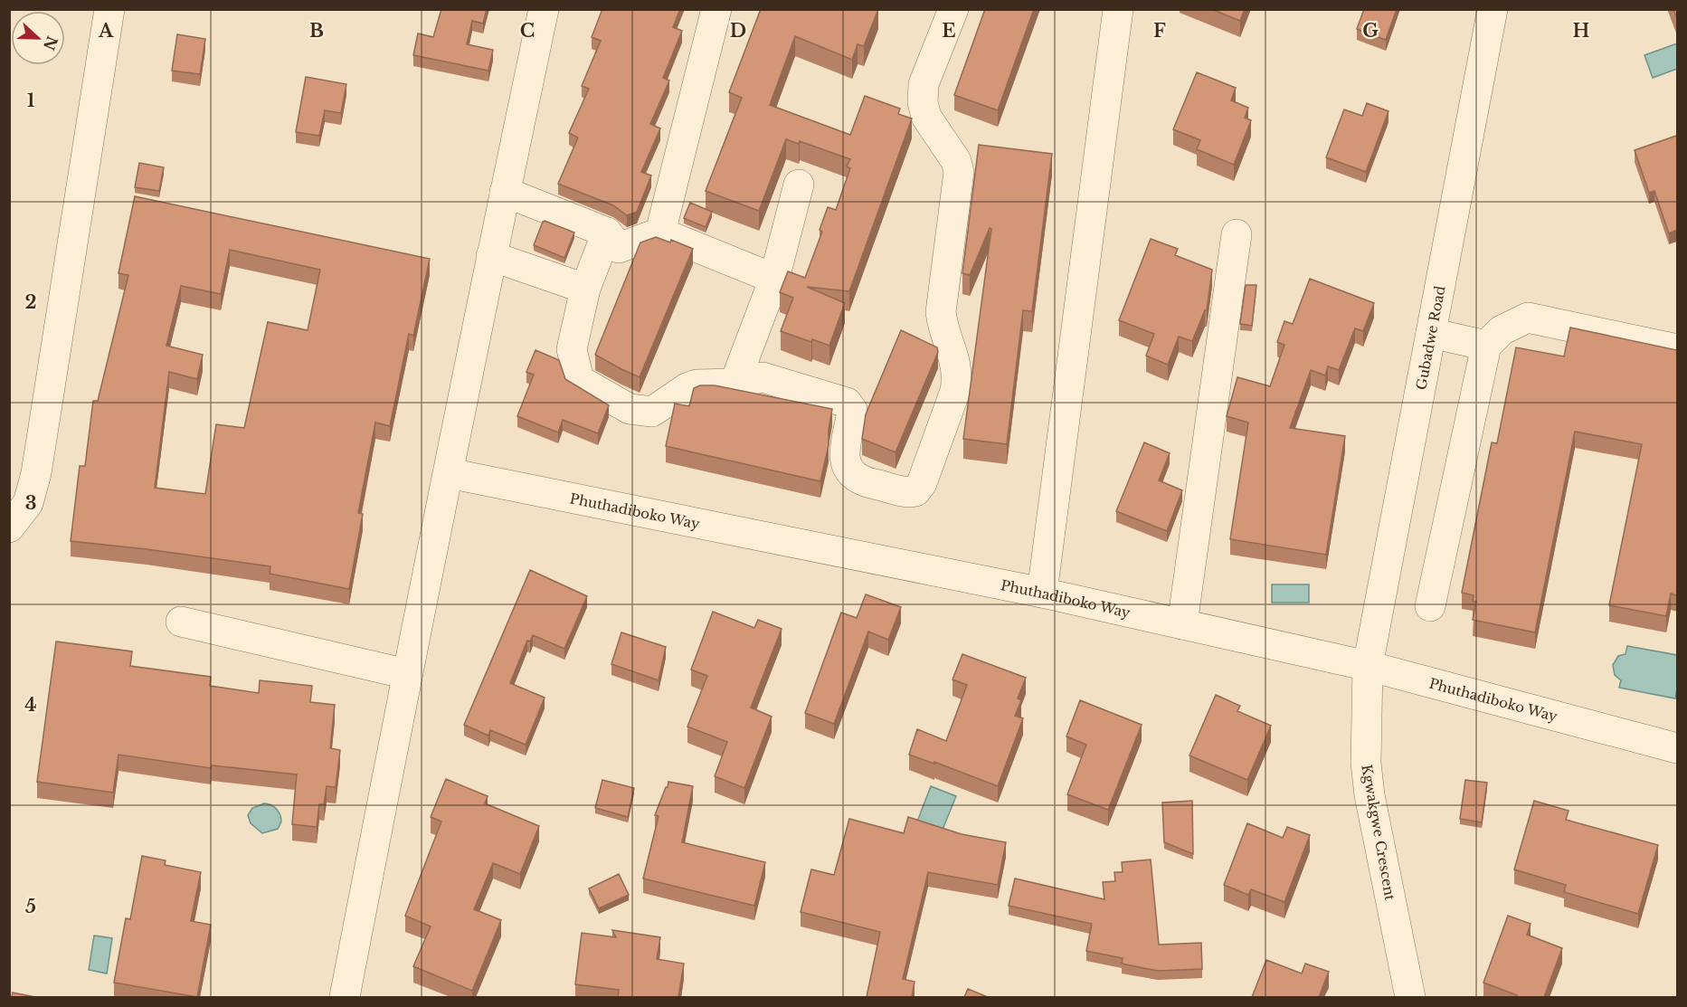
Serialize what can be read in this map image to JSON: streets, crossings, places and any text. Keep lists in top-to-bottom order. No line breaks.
{"streets":{"street":["Gubadwe Road","Phuthadiboko Way","Kgwakgwe Crescent"]},"crossings":[["Gubadwe Road","Phuthadiboko Way"],["Gubadwe Road","Kgwakgwe Crescent"],["Phuthadiboko Way","Kgwakgwe Crescent"]],"north":"right","grid":{"columns":["A","B","C","D","E","F","G","H"],"rows":["1","2","3","4","5"]}}
